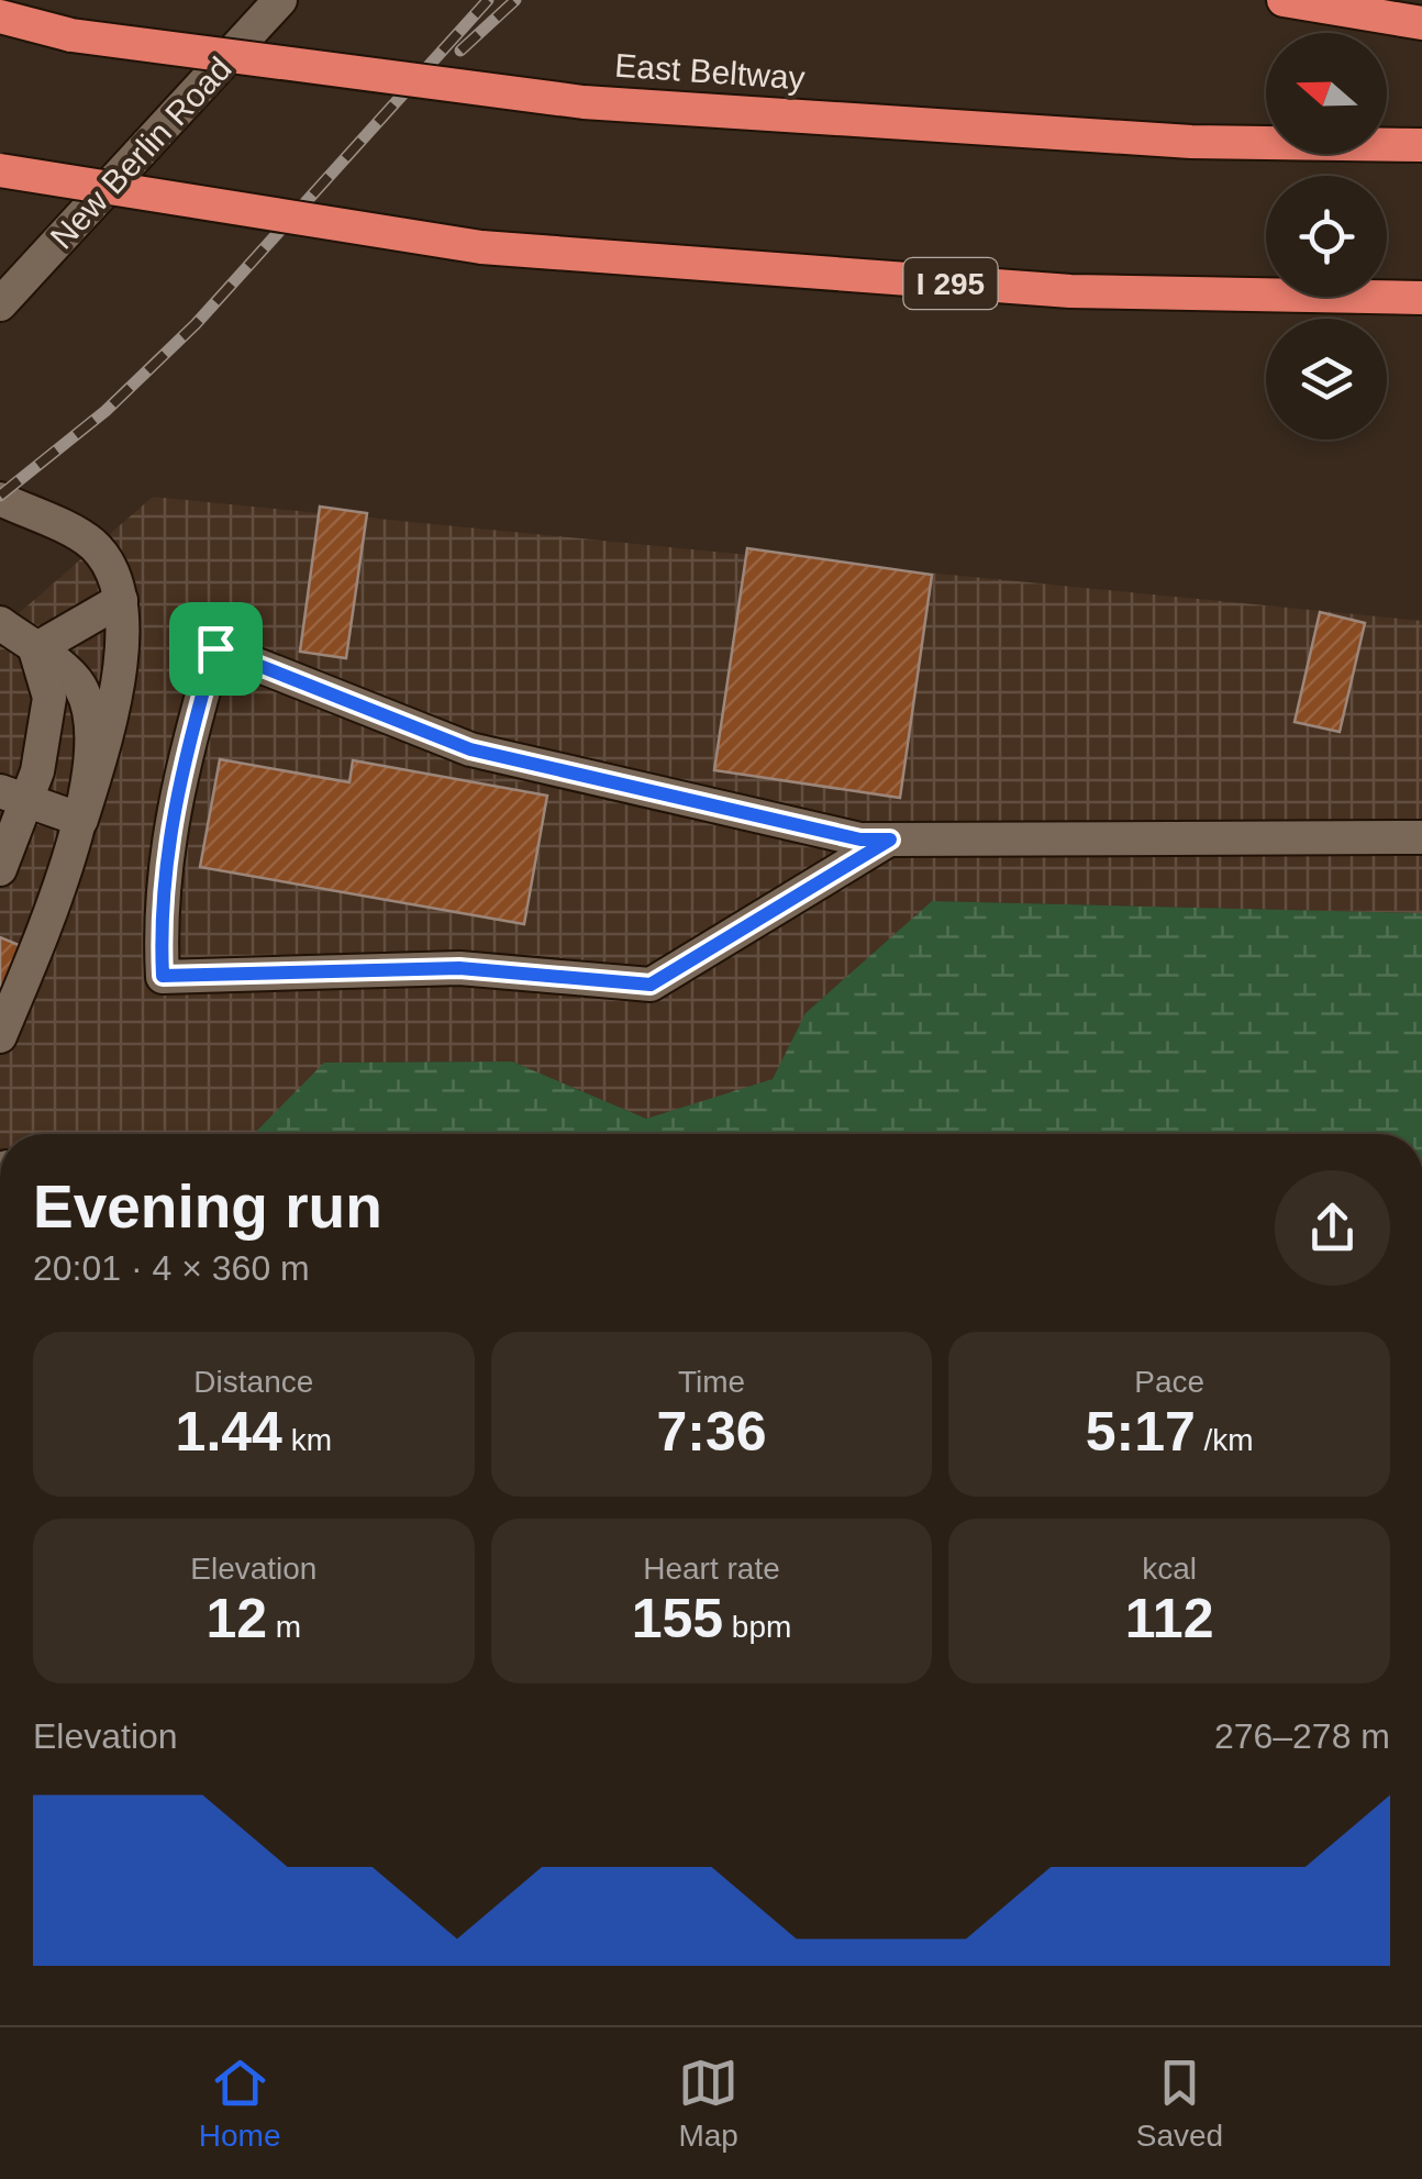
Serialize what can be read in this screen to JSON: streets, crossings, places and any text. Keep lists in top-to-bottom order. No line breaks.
{"streets":{"highway":["East Beltway","I 295"],"street":["New Berlin Road"]},"north":"left","page":{"heading":["Evening run","20:01 · 4 × 360 m"],"stats":[["Distance","1.44 km"],["Time","7:36"],["Pace","5:17 /km"],["Elevation","12 m"],["Heart rate","155 bpm"],["kcal","112"]],"chart":["Elevation","276–278 m"],"tabs":["Home","Map","Saved"]}}
